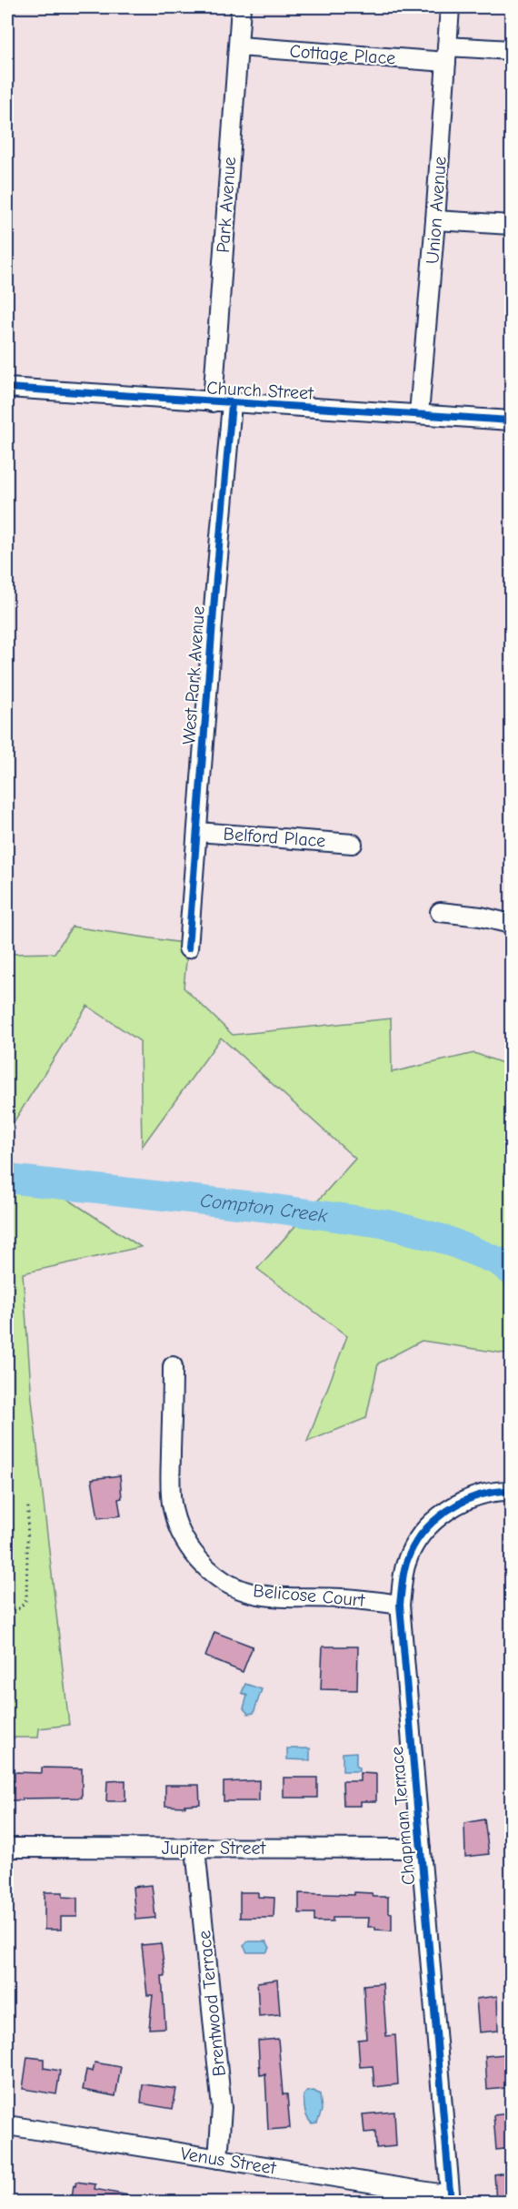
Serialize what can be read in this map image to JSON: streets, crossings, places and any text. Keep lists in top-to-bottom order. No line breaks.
{"streets":{"street":["Cottage Place","Park Avenue","Union Avenue","Church Street","West Park Avenue","Belford Place","Belicose Court","Chapman Terrace","Jupiter Street","Brentwood Terrace","Venus Street"]},"crossings":[["Cottage Place","Park Avenue"],["Cottage Place","Union Avenue"],["Park Avenue","Church Street"],["Union Avenue","Church Street"],["Church Street","West Park Avenue"],["West Park Avenue","Belford Place"],["Belicose Court","Chapman Terrace"],["Chapman Terrace","Jupiter Street"],["Chapman Terrace","Venus Street"],["Jupiter Street","Brentwood Terrace"],["Brentwood Terrace","Venus Street"]],"water":["Compton Creek"]}
